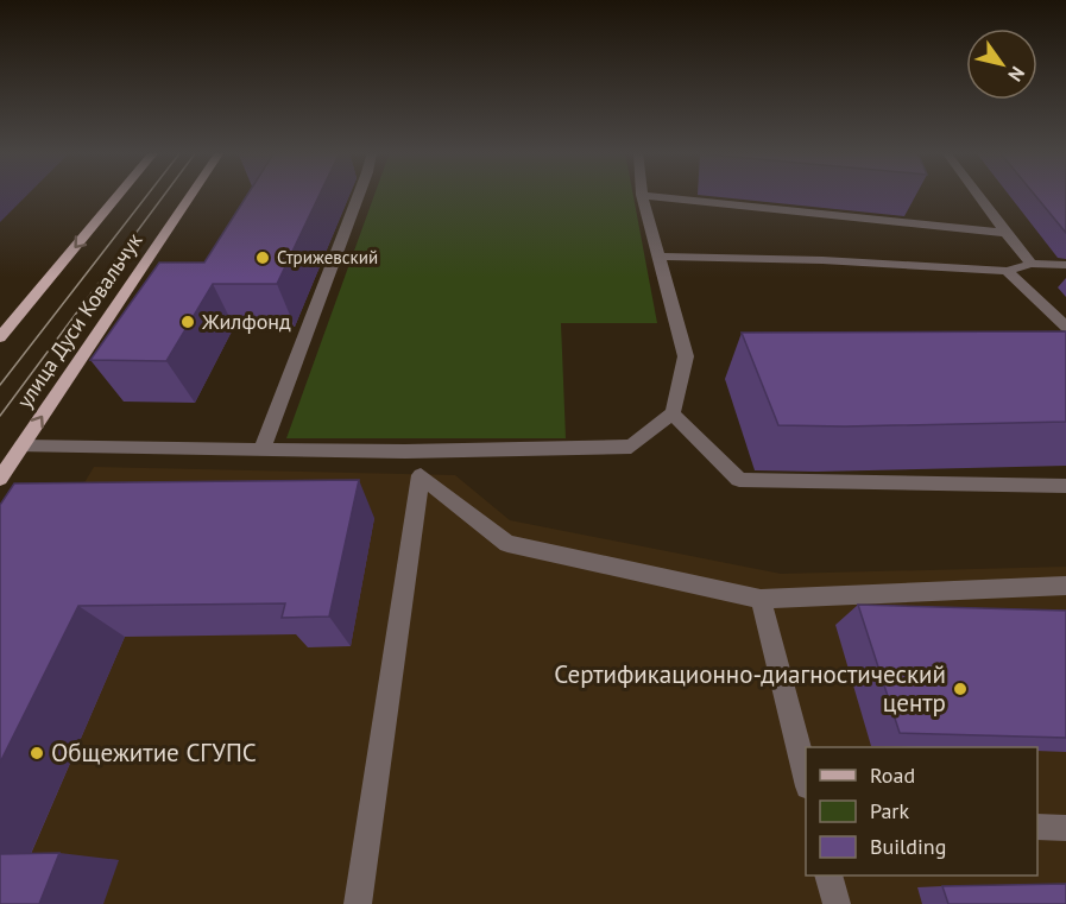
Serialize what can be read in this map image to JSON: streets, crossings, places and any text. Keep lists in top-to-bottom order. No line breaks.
{"streets":{"main road":["улица Дуси Ковальчук"]},"places":["Стрижевский","Жилфонд","Сертификационно-диагностический центр","Общежитие СГУПС"],"legend":["Road","Park","Building"],"north":"bottom right"}
